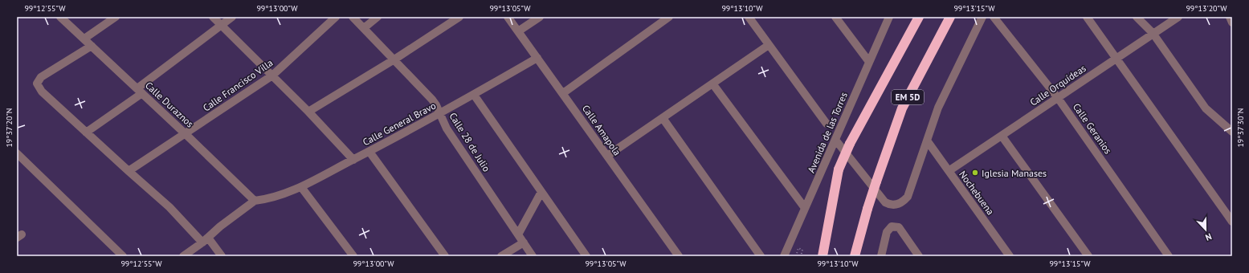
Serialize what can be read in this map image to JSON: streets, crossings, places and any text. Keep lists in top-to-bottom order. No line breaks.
{"streets":{"highway":["EM 5D"],"street":["Calle Francisco Villa","Calle Orquídeas","Calle Duraznos","Calle General Bravo","Calle Geranios","Calle Amapola","Avenida de las Torres","Calle 28 de Julio","Nochebuena"]},"crossings":[["Calle Francisco Villa","Calle Duraznos"],["Calle Orquídeas","Calle Geranios"],["Calle Orquídeas","Nochebuena"],["Calle Duraznos","Calle General Bravo"],["Calle General Bravo","Calle Amapola"],["Calle General Bravo","Calle 28 de Julio"]],"places":["Iglesia Manases"],"north":"bottom","coordinates":["99°12'55\"W","99°13'00\"W","99°13'05\"W","99°13'10\"W","99°13'15\"W","99°13'20\"W","19°37'30\"N","19°37'20\"N"]}
